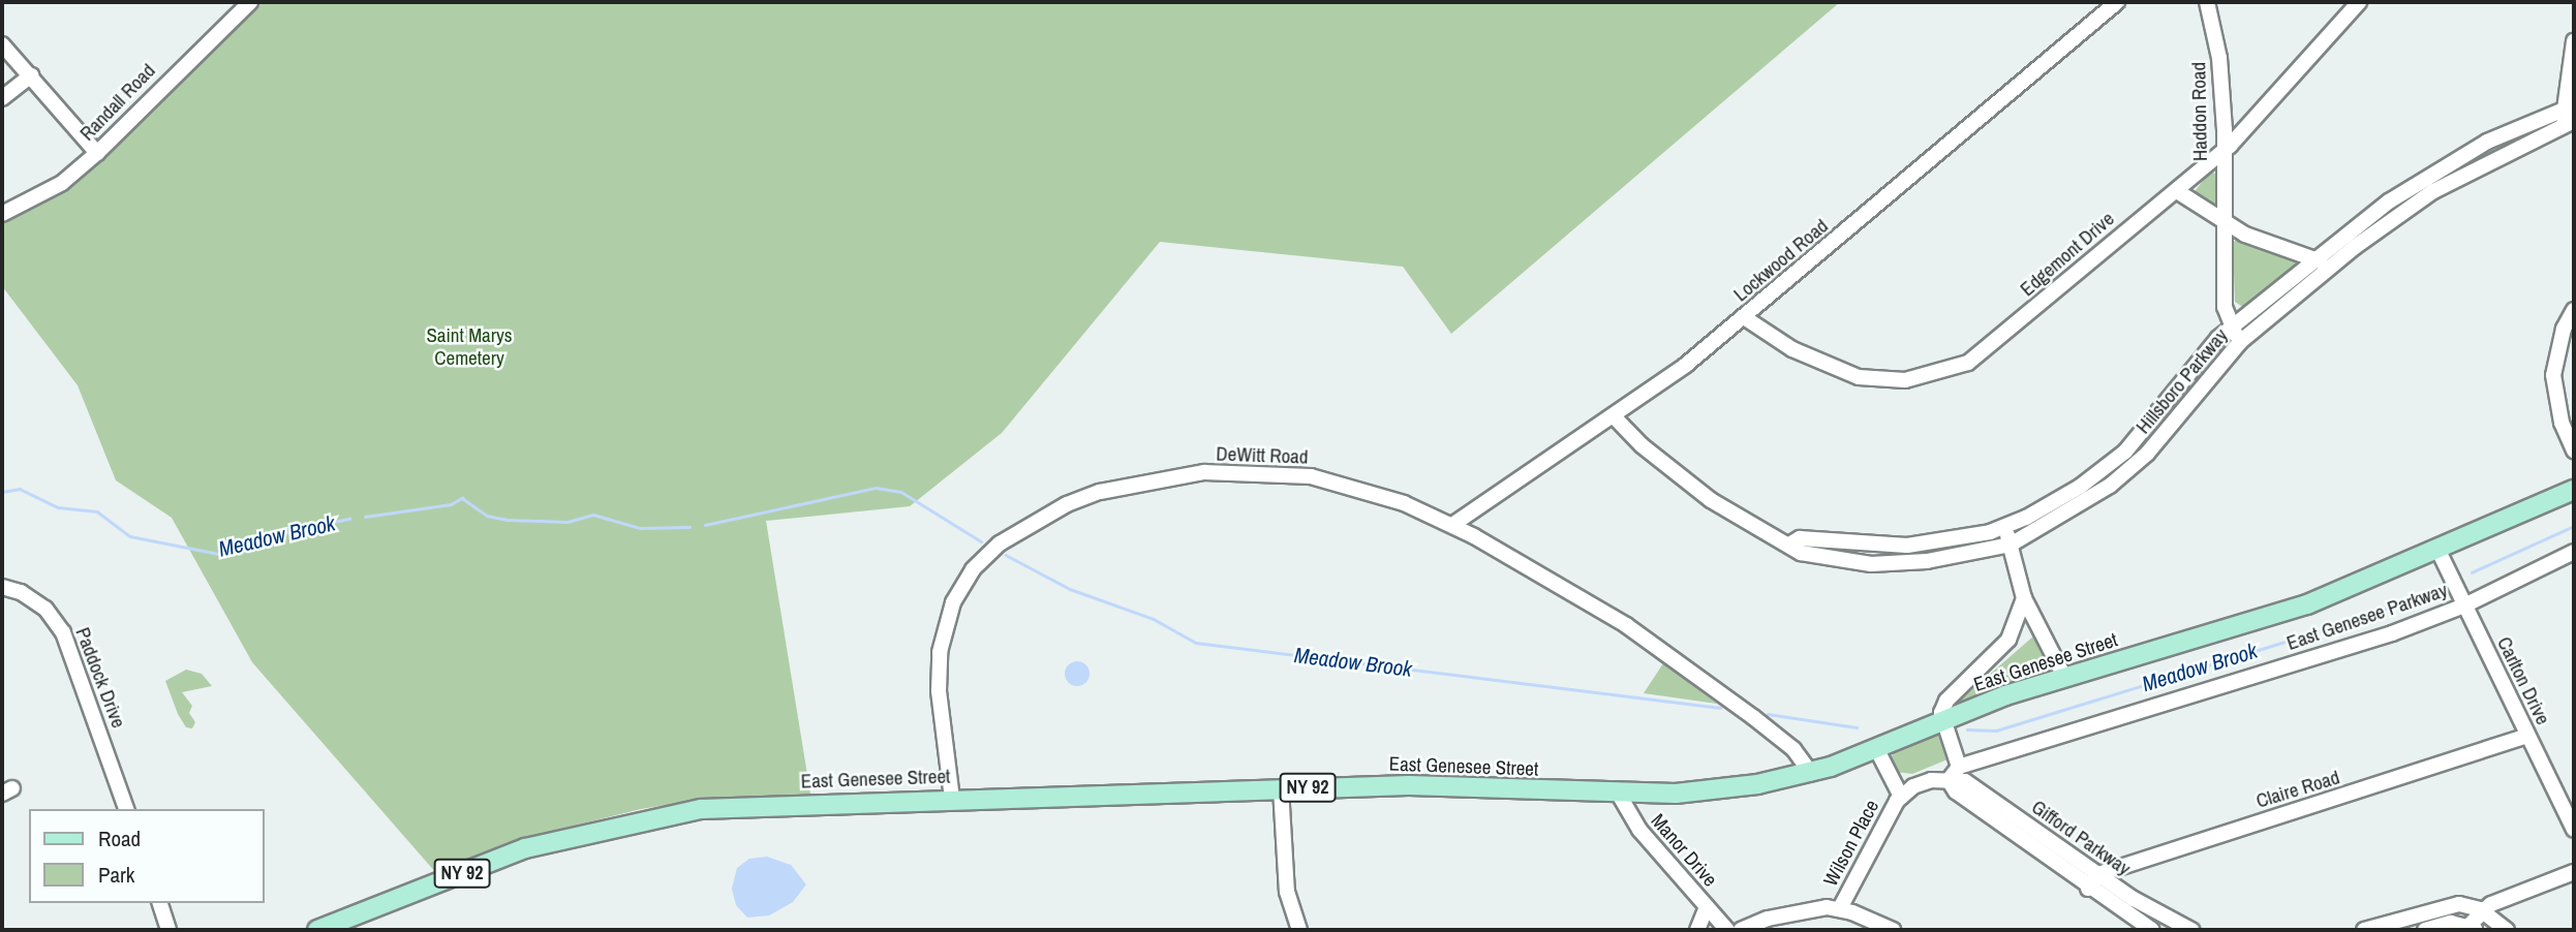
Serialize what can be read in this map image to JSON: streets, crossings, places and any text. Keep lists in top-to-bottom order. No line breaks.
{"streets":{"main road":["East Genesee Street","NY 92"],"street":["Randall Road","Haddon Road","Edgemont Drive","Lockwood Road","Hillsboro Parkway","DeWitt Road","East Genesee Parkway","Paddock Drive","Carlton Drive","Claire Road","Gifford Parkway","Wilson Place","Manor Drive"]},"crossings":[["Haddon Road","Edgemont Drive"],["Haddon Road","Hillsboro Parkway"],["Edgemont Drive","Lockwood Road"],["Lockwood Road","Hillsboro Parkway"],["Lockwood Road","DeWitt Road"],["DeWitt Road","East Genesee Street"],["East Genesee Parkway","Carlton Drive"],["East Genesee Street","Carlton Drive"],["East Genesee Street","Manor Drive"],["Carlton Drive","Claire Road"],["Claire Road","Gifford Parkway"]],"water":["Meadow Brook"],"parks":["Saint Marys Cemetery"],"legend":["Road","Park"]}
